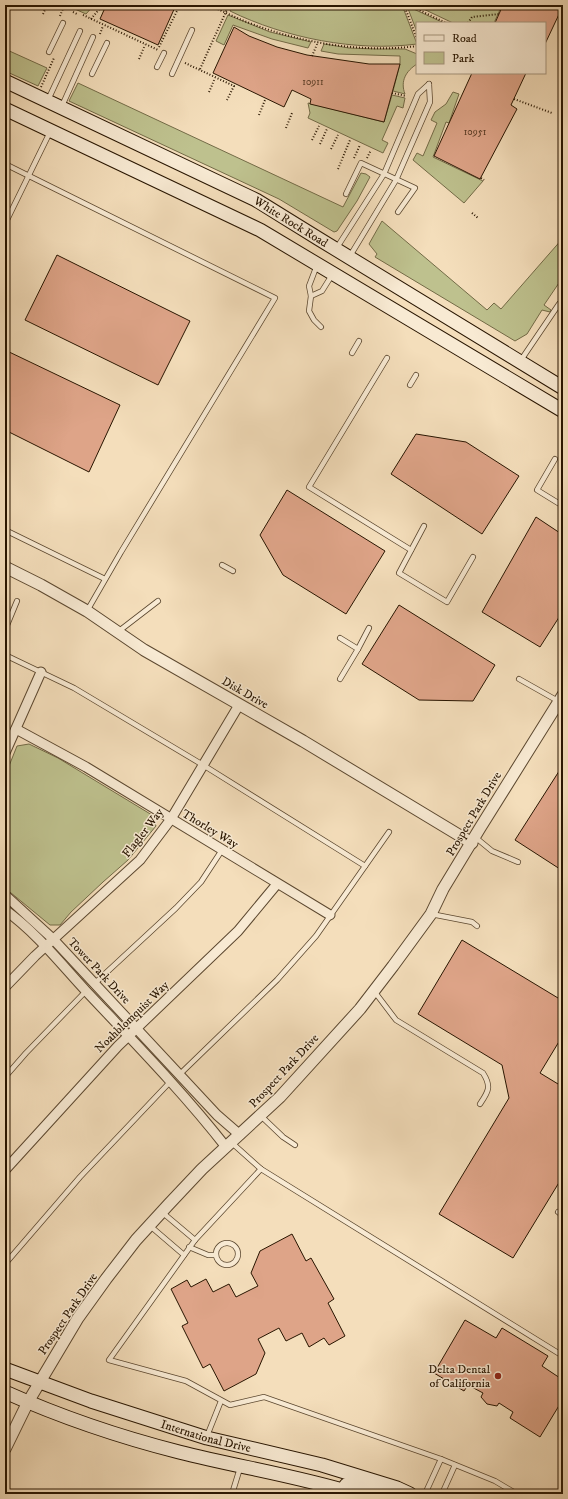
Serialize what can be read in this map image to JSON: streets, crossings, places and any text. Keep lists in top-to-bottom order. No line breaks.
{"streets":{"main road":["White Rock Road","International Drive"],"street":["Disk Drive","Prospect Park Drive","Thorley Way","Flagler Way","Tower Park Drive","Noahblomquist Way"]},"crossings":[["Disk Drive","Prospect Park Drive"],["Disk Drive","Flagler Way"],["Prospect Park Drive","Tower Park Drive"],["Prospect Park Drive","International Drive"],["Thorley Way","Flagler Way"],["Thorley Way","Noahblomquist Way"],["Flagler Way","Tower Park Drive"],["Tower Park Drive","Noahblomquist Way"]],"places":["Delta Dental of California"],"house_numbers":["10911","10951"],"legend":["Road","Park"]}
